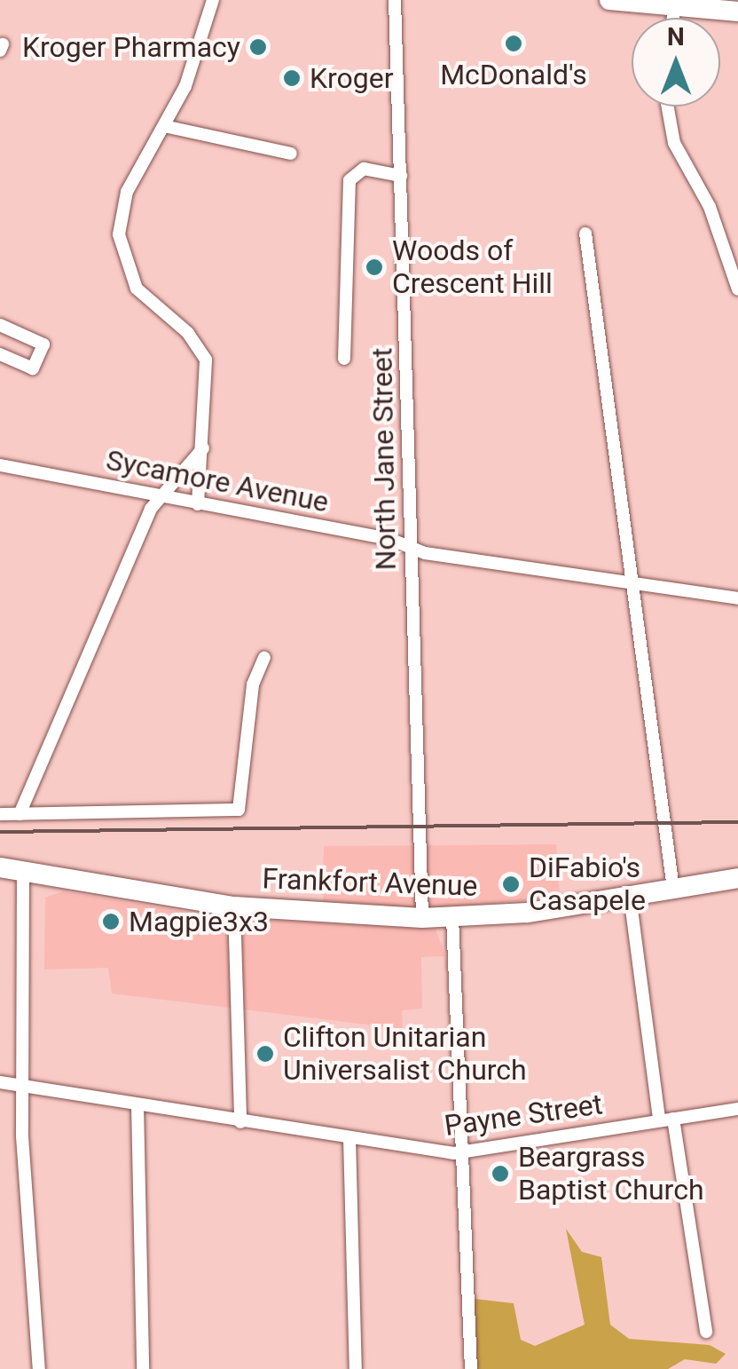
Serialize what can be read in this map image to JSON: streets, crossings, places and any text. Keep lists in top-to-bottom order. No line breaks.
{"streets":{"main road":["Frankfort Avenue"],"street":["North Jane Street","Sycamore Avenue","Payne Street"]},"crossings":[["North Jane Street","Sycamore Avenue"],["North Jane Street","Frankfort Avenue"]],"places":["McDonald's","Kroger Pharmacy","Kroger","Woods of Crescent Hill","DiFabio's Casapele","Magpie3x3","Clifton Unitarian Universalist Church","Beargrass Baptist Church"],"north":"top"}
